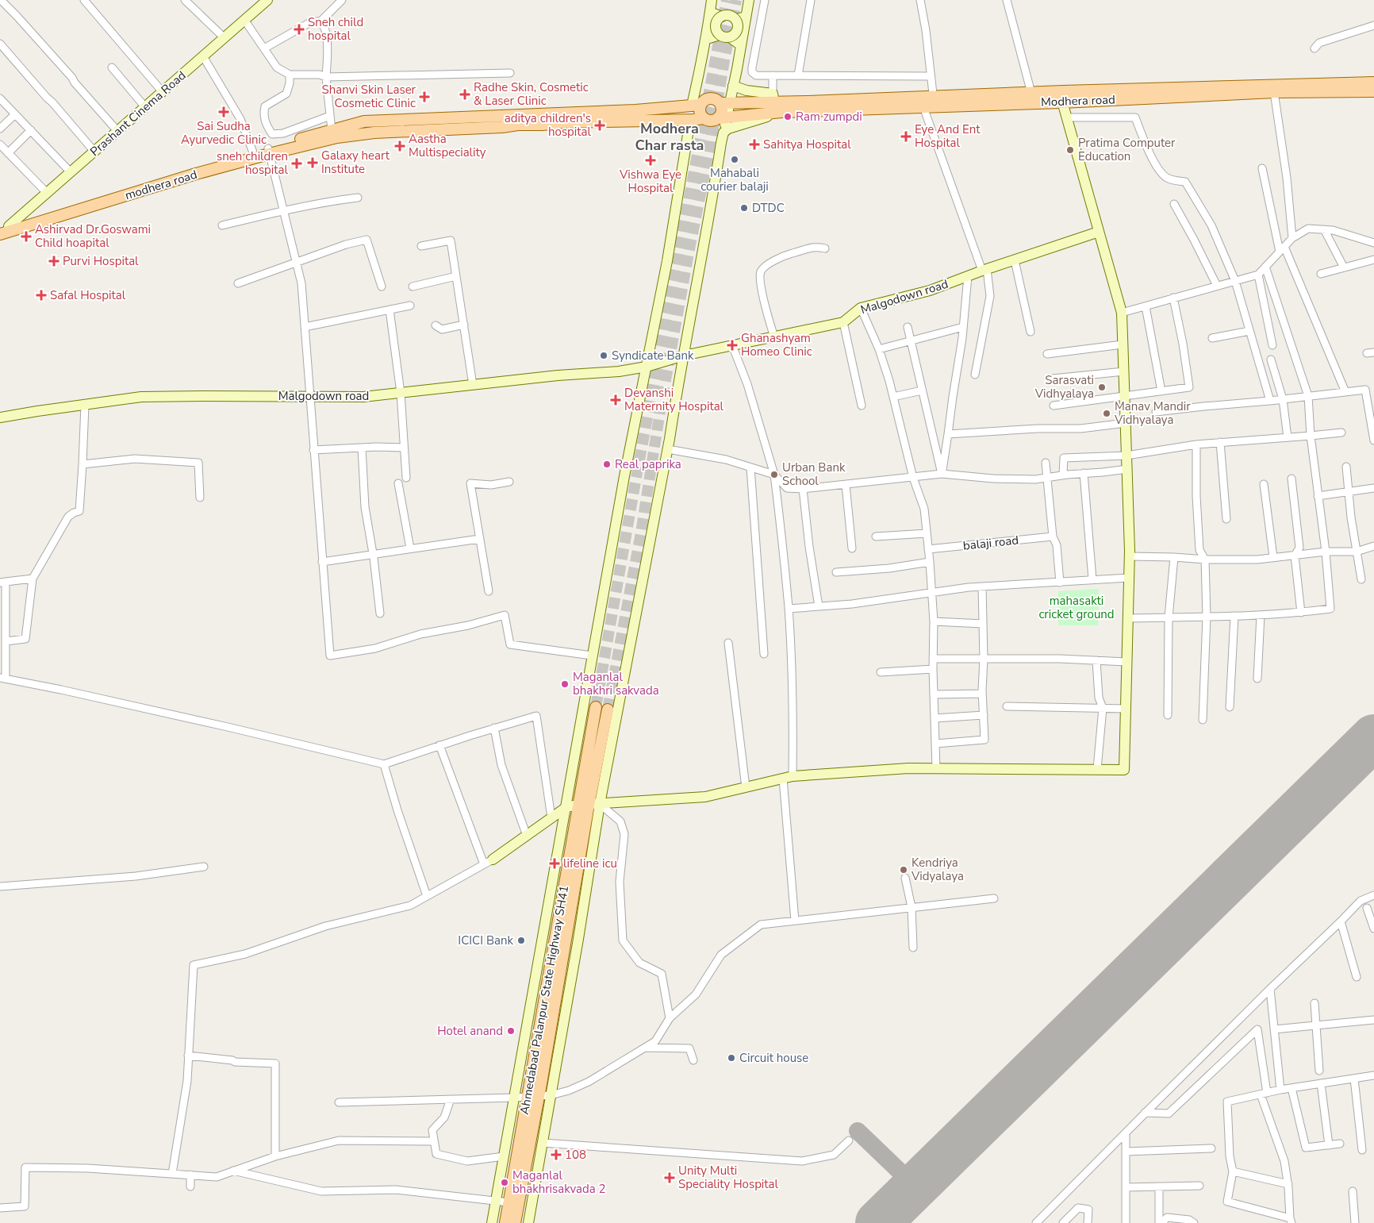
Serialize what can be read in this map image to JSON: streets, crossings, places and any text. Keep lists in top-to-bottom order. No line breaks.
{"streets":{"main road":["Modhera road","modhera road","Ahmedabad Palanpur State Highway SH41"],"street":["Prashant Cinema Road","Malgodown road","balaji road"]},"crossings":[["Modhera road","modhera road"]],"districts":["Modhera Char rasta"],"parks":["mahasakti cricket ground"],"places":{"health":["Sneh child hospital","Radhe Skin, Cosmetic & Laser Clinic","Shanvi Skin Laser Cosmetic Clinic","Sai Sudha Ayurvedic Clinic","aditya children's hospital","Eye And Ent Hospital","Sahitya Hospital","Aastha Multispeciality","Vishwa Eye Hospital","Galaxy heart Institute","sneh children hospital","Ashirvad Dr.Goswami Child hoapital","Purvi Hospital","Safal Hospital","Ghanashyam Homeo Clinic","Devanshi Maternity Hospital","lifeline icu","108","Unity Multi Speciality Hospital"],"other":["Ram zumpdi","Pratima Computer Education","Mahabali courier balaji","DTDC","Syndicate Bank","Sarasvati Vidhyalaya","Manav Mandir Vidhyalaya","Real paprika","Urban Bank School","Maganlal bhakhri sakvada","Kendriya Vidyalaya","ICICI Bank","Hotel anand","Circuit house","Maganlal bhakhrisakvada 2"]}}
